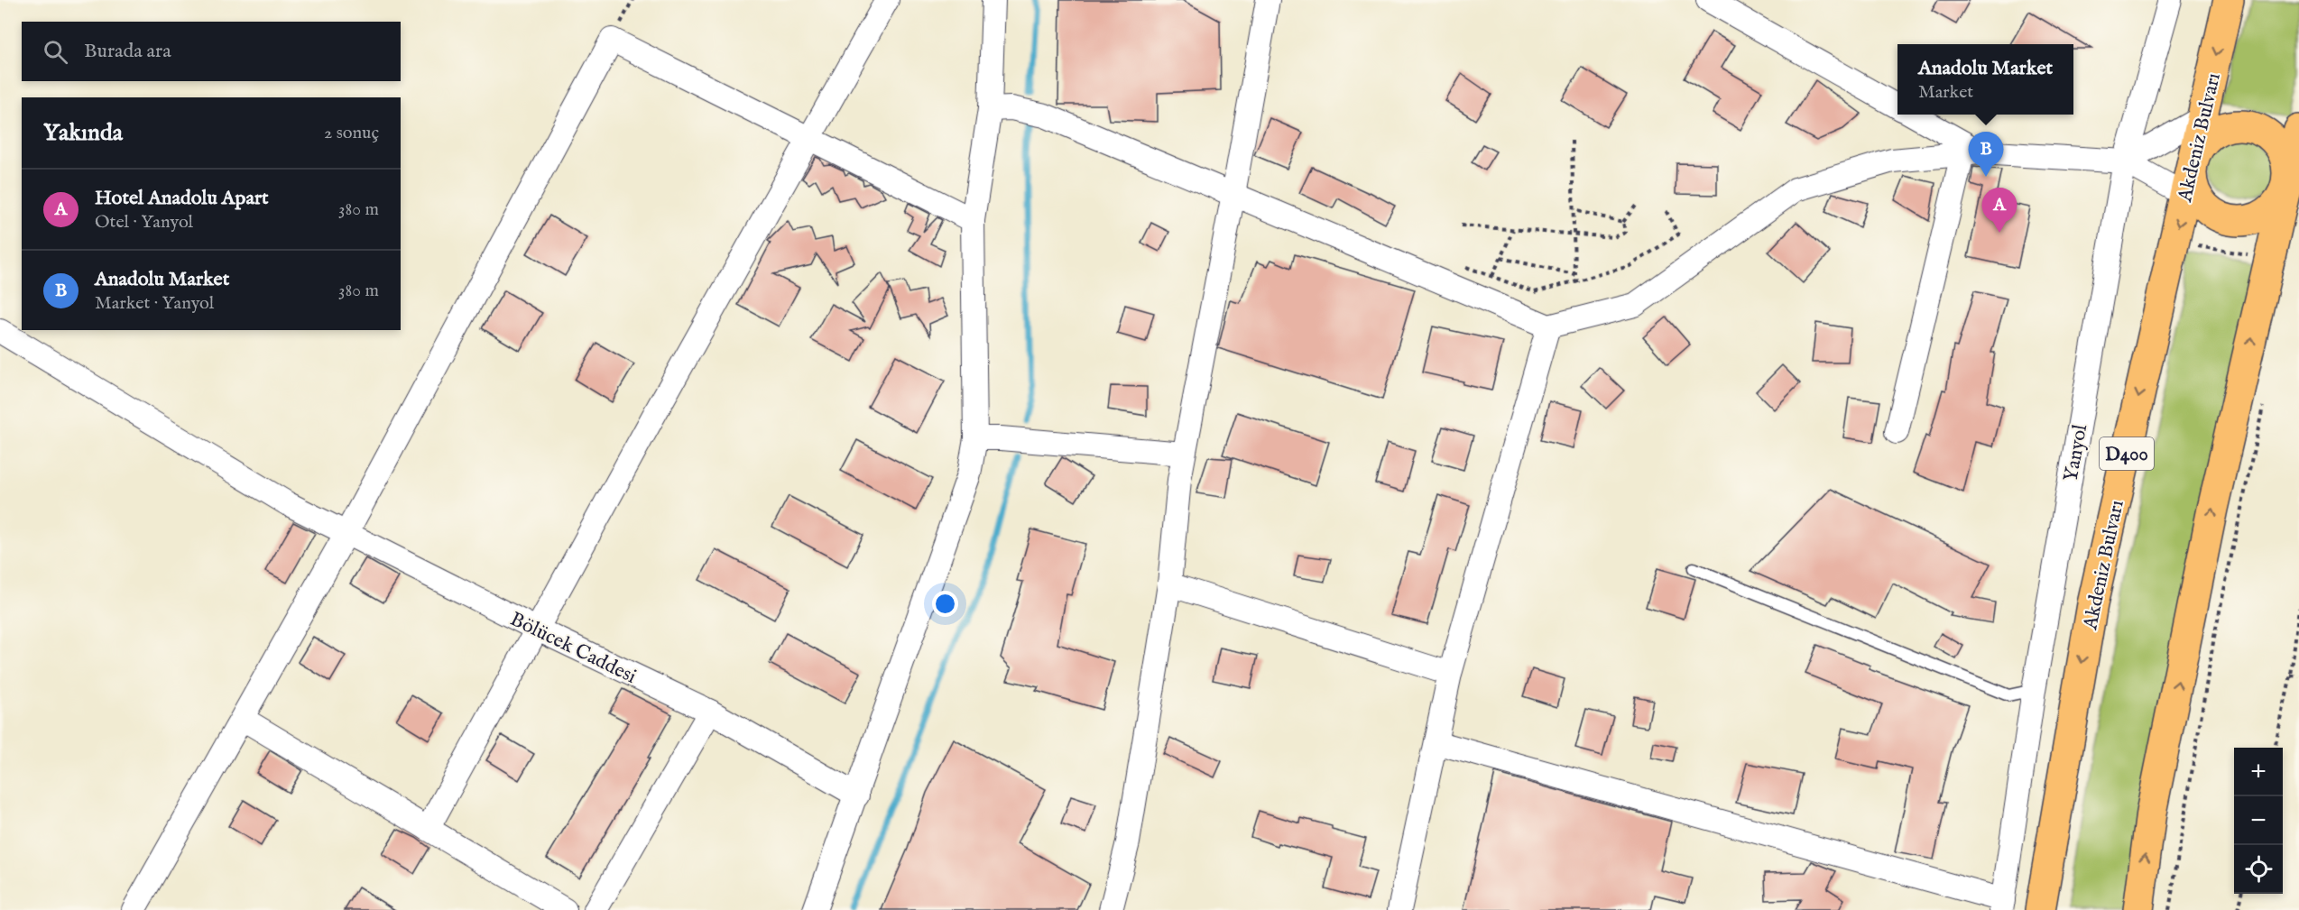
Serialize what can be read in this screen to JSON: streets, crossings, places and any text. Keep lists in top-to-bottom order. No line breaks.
{"streets":{"highway":["Akdeniz Bulvarı","D400"],"street":["Yanyol","Bölücek Caddesi"]},"page":{"search":"Burada ara","popup":["Anadolu Market","Market"],"heading":["Yakında","2 sonuç"],"pins":["B","A"],"list":[{"mark":"A","name":"Hotel Anadolu Apart","note":"Otel · Yanyol","value":"380 m"},{"mark":"B","name":"Anadolu Market","note":"Market · Yanyol","value":"380 m"}],"map_buttons":["+","−"]}}
